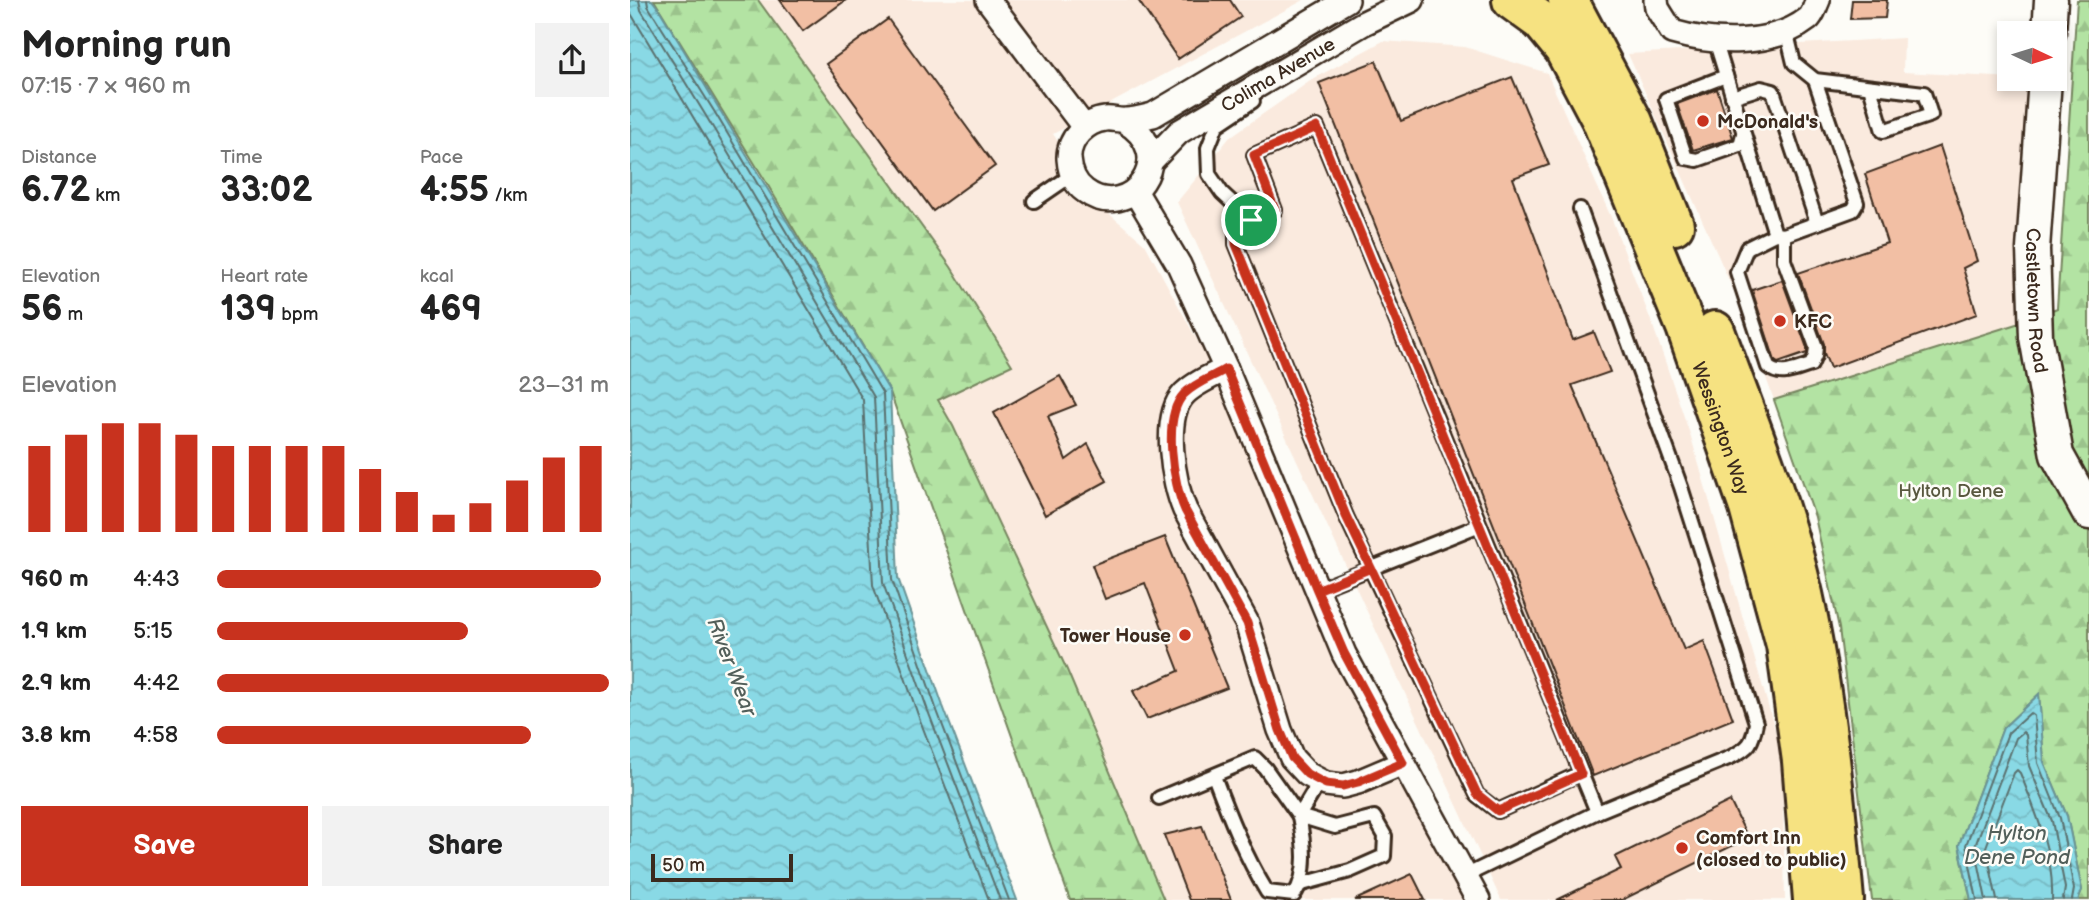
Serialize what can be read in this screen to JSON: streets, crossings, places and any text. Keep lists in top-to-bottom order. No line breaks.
{"streets":{"highway":["Wessington Way"],"street":["Colima Avenue","Castletown Road"]},"water":["River Wear","Hylton Dene Pond"],"parks":["Hylton Dene"],"places":["McDonald's","KFC","Tower House","Comfort Inn (closed to public)"],"scale_bar":"50 m","north":"right","page":{"heading":["Morning run","07:15 · 7 × 960 m"],"stats":[["Distance","6.72 km"],["Time","33:02"],["Pace","4:55 /km"],["Elevation","56 m"],["Heart rate","139 bpm"],["kcal","469"]],"chart":["Elevation","23–31 m"],"list":[{"name":"960 m","note":"4:43"},{"name":"1.9 km","note":"5:15"},{"name":"2.9 km","note":"4:42"},{"name":"3.8 km","note":"4:58"}],"buttons":["Save","Share"],"scale":"50 m"}}
